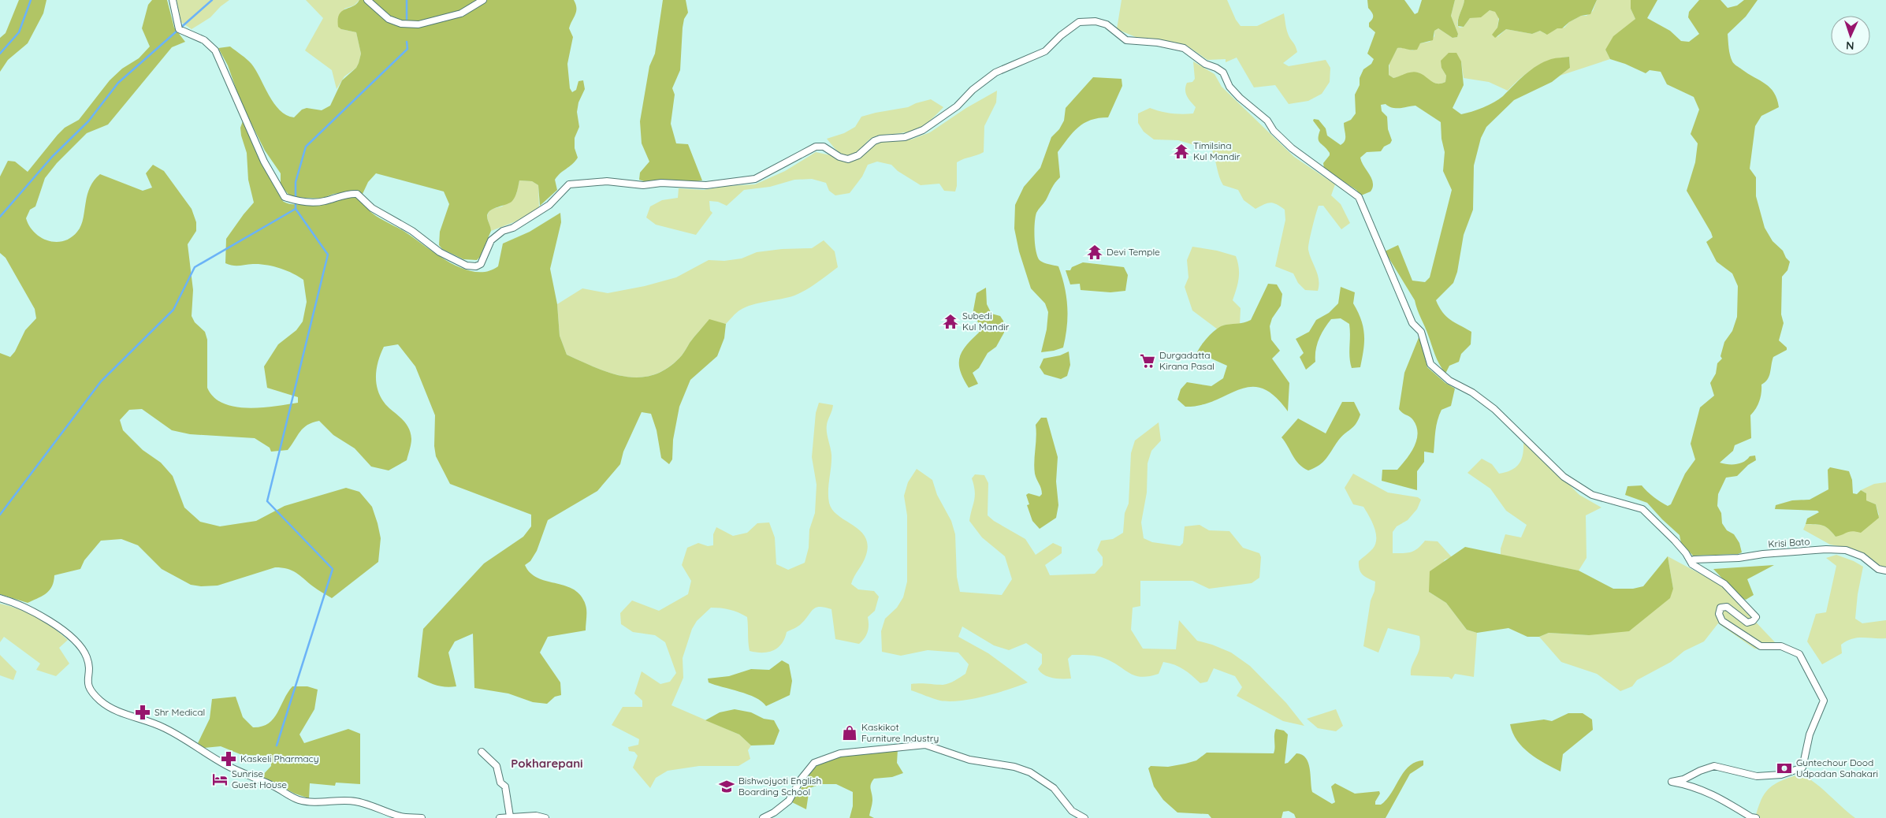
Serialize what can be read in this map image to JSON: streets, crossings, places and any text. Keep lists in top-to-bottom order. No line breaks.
{"streets":{"street":["Krisi Bato"]},"districts":["Pokharepani"],"places":{"temple":["Timilsina Kul Mandir","Devi Temple","Subedi Kul Mandir"],"supermarket":["Durgadatta Kirana Pasal"],"pharmacy":["Shr Medical","Kaskeli Pharmacy"],"shop":["Kaskikot Furniture Industry"],"bank":["Guntechour Dood Udpadan Sahakari"],"hotel":["Sunrise Guest House"],"school or university":["Bishwojyoti English Boarding School"]},"north":"bottom"}
